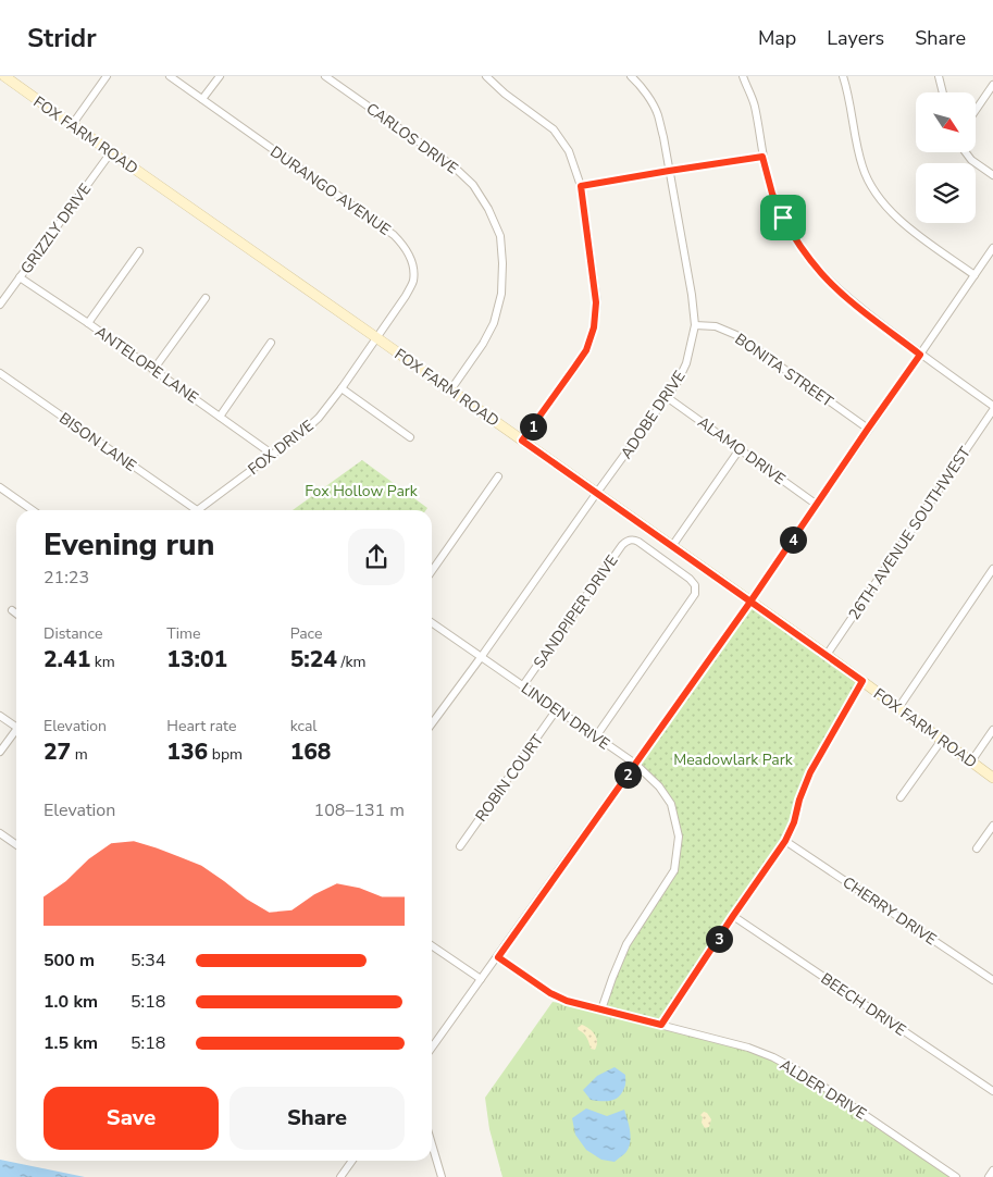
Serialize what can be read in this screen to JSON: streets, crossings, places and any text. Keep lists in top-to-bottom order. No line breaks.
{"streets":{"street":["FOX FARM ROAD","CARLOS DRIVE","DURANGO AVENUE","GRIZZLY DRIVE","ANTELOPE LANE","BONITA STREET","ADOBE DRIVE","BISON LANE","FOX DRIVE","ALAMO DRIVE","26TH AVENUE SOUTHWEST","SANDPIPER DRIVE","LINDEN DRIVE","ROBIN COURT","CHERRY DRIVE","BEECH DRIVE","ALDER DRIVE"]},"crossings":[["FOX FARM ROAD","CARLOS DRIVE"],["FOX FARM ROAD","DURANGO AVENUE"],["FOX FARM ROAD","GRIZZLY DRIVE"],["FOX FARM ROAD","ADOBE DRIVE"],["FOX FARM ROAD","FOX DRIVE"],["FOX FARM ROAD","26TH AVENUE SOUTHWEST"],["DURANGO AVENUE","FOX DRIVE"],["GRIZZLY DRIVE","ANTELOPE LANE"],["ANTELOPE LANE","FOX DRIVE"],["BONITA STREET","ADOBE DRIVE"],["ADOBE DRIVE","ALAMO DRIVE"],["ADOBE DRIVE","LINDEN DRIVE"],["SANDPIPER DRIVE","LINDEN DRIVE"],["LINDEN DRIVE","ROBIN COURT"],["LINDEN DRIVE","ALDER DRIVE"]],"parks":["Fox Hollow Park","Meadowlark Park"],"north":"bottom right","page":{"header":"Stridr","nav":["Map","Layers","Share"],"pins":["1","4","2","3"],"heading":["Evening run","21:23"],"stats":[["Distance","2.41 km"],["Time","13:01"],["Pace","5:24 /km"],["Elevation","27 m"],["Heart rate","136 bpm"],["kcal","168"]],"chart":["Elevation","108–131 m"],"list":[{"name":"500 m","note":"5:34"},{"name":"1.0 km","note":"5:18"},{"name":"1.5 km","note":"5:18"}],"buttons":["Save","Share"]}}
